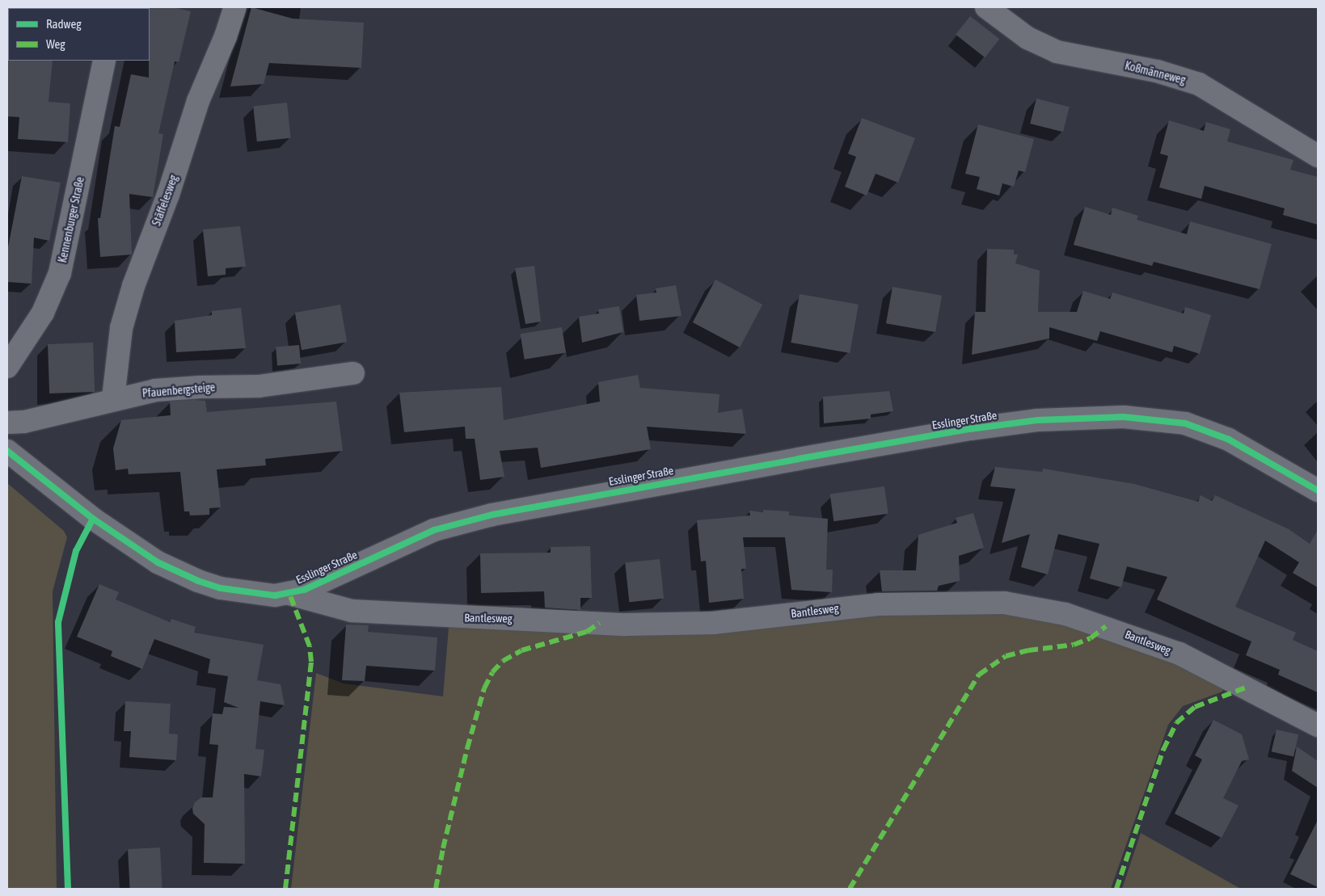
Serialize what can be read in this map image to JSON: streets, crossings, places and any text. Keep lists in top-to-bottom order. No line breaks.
{"streets":{"street":["Koßmänneweg","Stäffelesweg","Kennenburger Straße","Pfauenbergsteige","Esslinger Straße","Bantlesweg"]},"crossings":[["Stäffelesweg","Pfauenbergsteige"],["Esslinger Straße","Bantlesweg"]],"legend":["Radweg","Weg"]}
